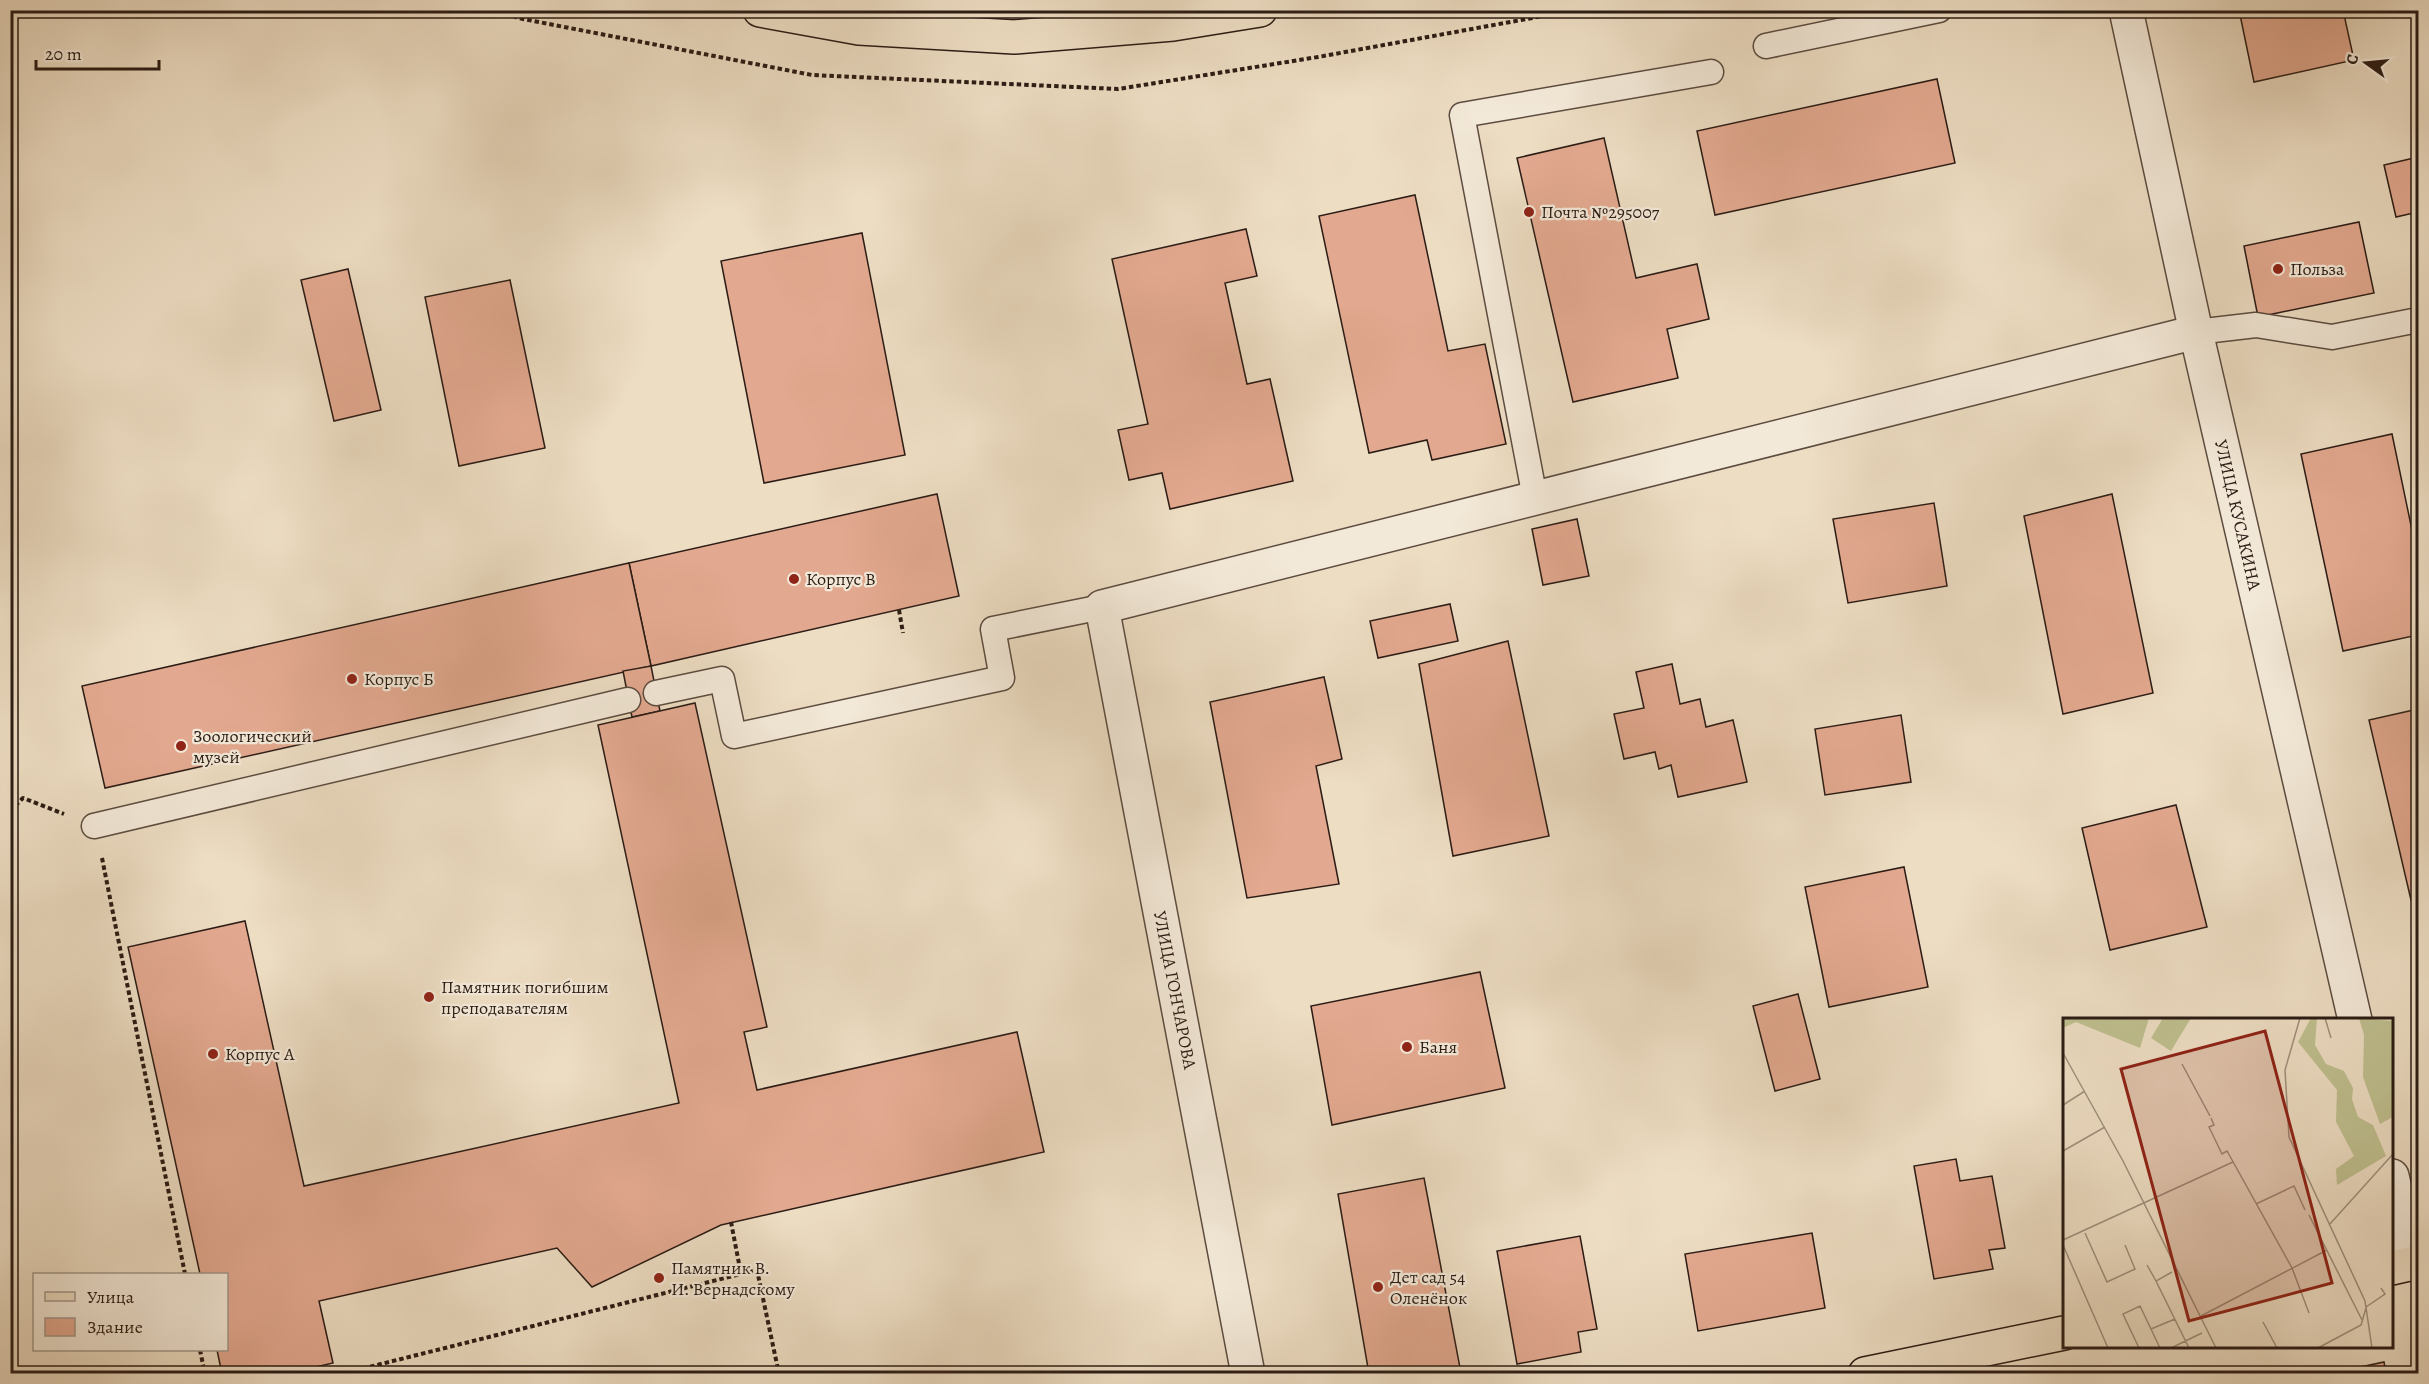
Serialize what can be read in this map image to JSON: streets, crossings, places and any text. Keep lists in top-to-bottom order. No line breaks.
{"streets":{"street":["УЛИЦА КУСАКИНА","УЛИЦА ГОНЧАРОВА"]},"places":["Почта №295007","Польза","Корпус В","Корпус Б","Зоологический музей","Памятник погибшим преподавателям","Баня","Корпус А","Памятник В. И. Вернадскому","Дет сад 54 Оленёнок"],"legend":["Улица","Здание"],"scale_bar":"20 m","north":"left"}
